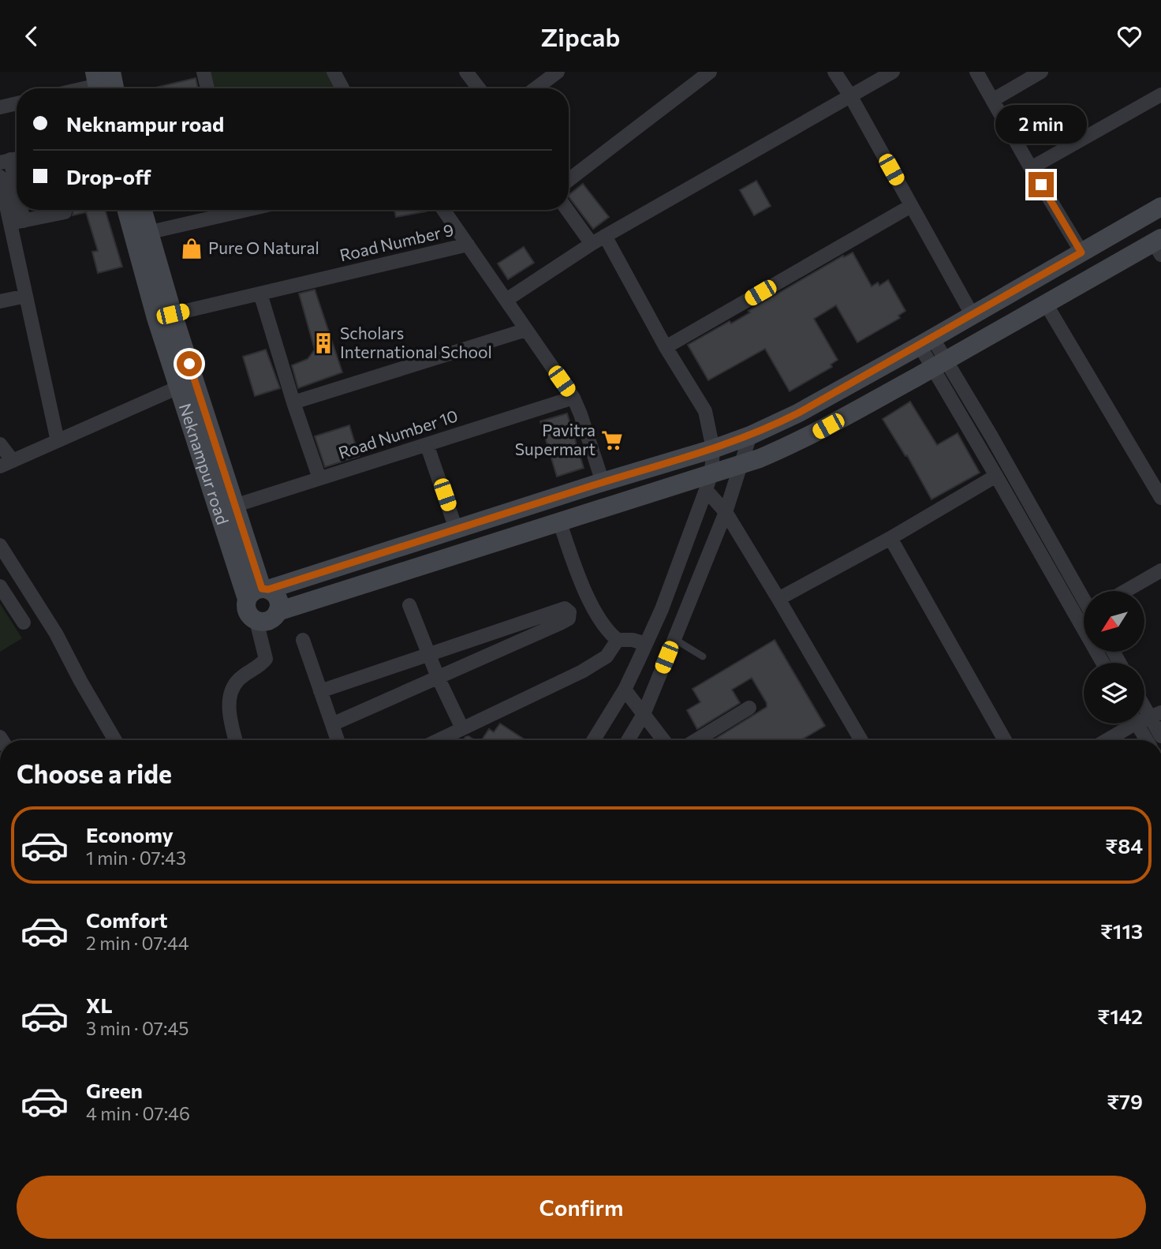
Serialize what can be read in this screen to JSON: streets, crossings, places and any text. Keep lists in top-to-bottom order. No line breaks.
{"streets":{"street":["Road Number 9","Road Number 10","Neknampur road"]},"crossings":[["Road Number 9","Neknampur road"],["Road Number 10","Neknampur road"]],"places":{"shop":["Pure O Natural"],"building":["Scholars International School"],"supermarket":["Pavitra Supermart"]},"north":"bottom left","page":{"header":"Zipcab","banner":["Neknampur road","Drop-off"],"bubble":"2 min","heading":"Choose a ride","list":[{"name":"Economy","note":"1 min · 07:43","value":"₹84"},{"name":"Comfort","note":"2 min · 07:44","value":"₹113"},{"name":"XL","note":"3 min · 07:45","value":"₹142"},{"name":"Green","note":"4 min · 07:46","value":"₹79"}],"buttons":"Confirm"}}
